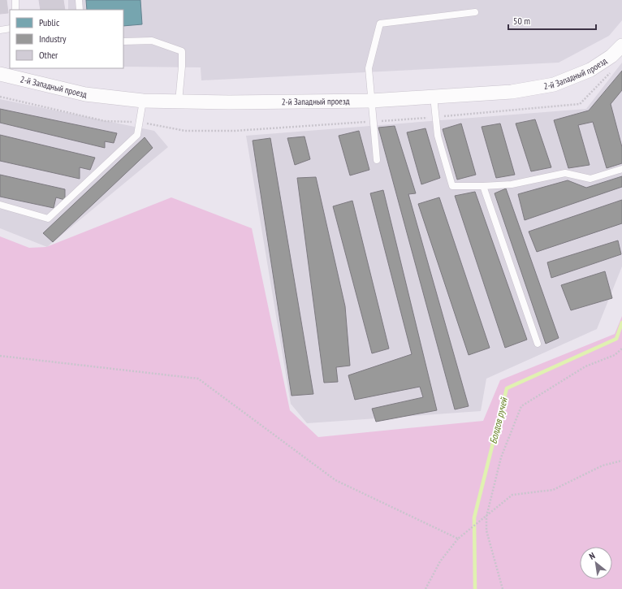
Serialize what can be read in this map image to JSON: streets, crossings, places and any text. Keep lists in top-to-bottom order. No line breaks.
{"streets":{"street":["2-й Западный проезд"]},"water":["Болдов ручей"],"legend":["Public","Industry","Other"],"scale_bar":"50 m","north":"top left"}
